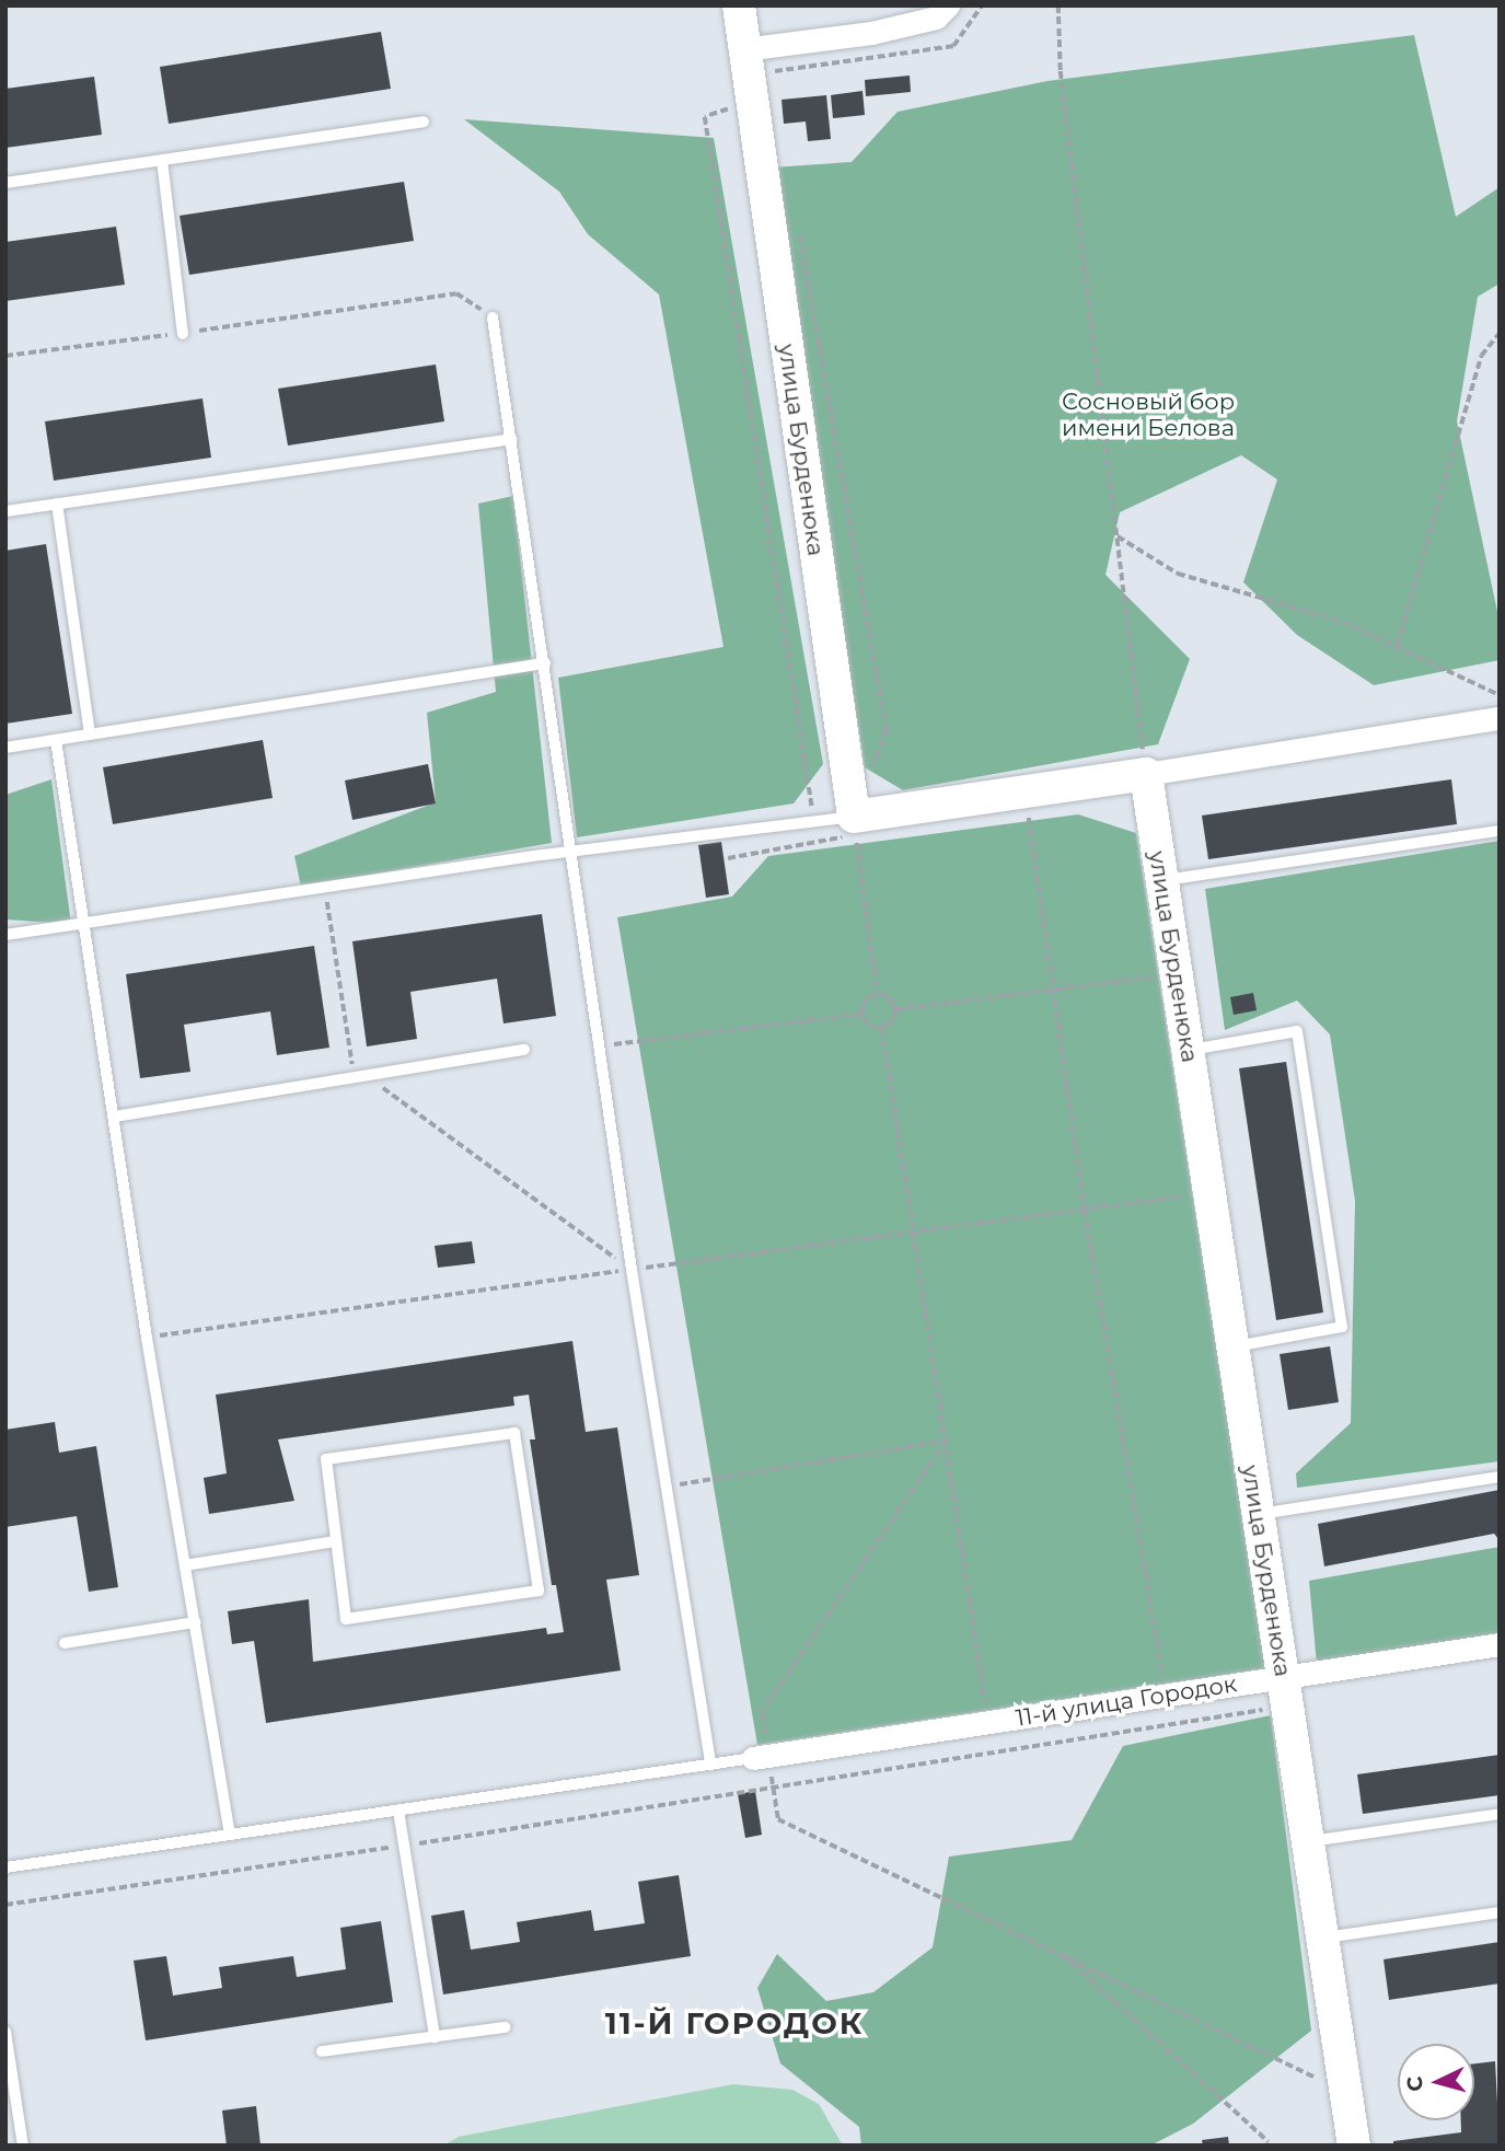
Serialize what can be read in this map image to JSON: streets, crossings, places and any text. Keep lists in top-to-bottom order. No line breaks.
{"streets":{"street":["улица Бурденюка","11-й улица Городок"]},"crossings":[["улица Бурденюка","11-й улица Городок"]],"districts":["11-Й ГОРОДОК"],"parks":["Сосновый бор имени Белова"],"north":"left"}
